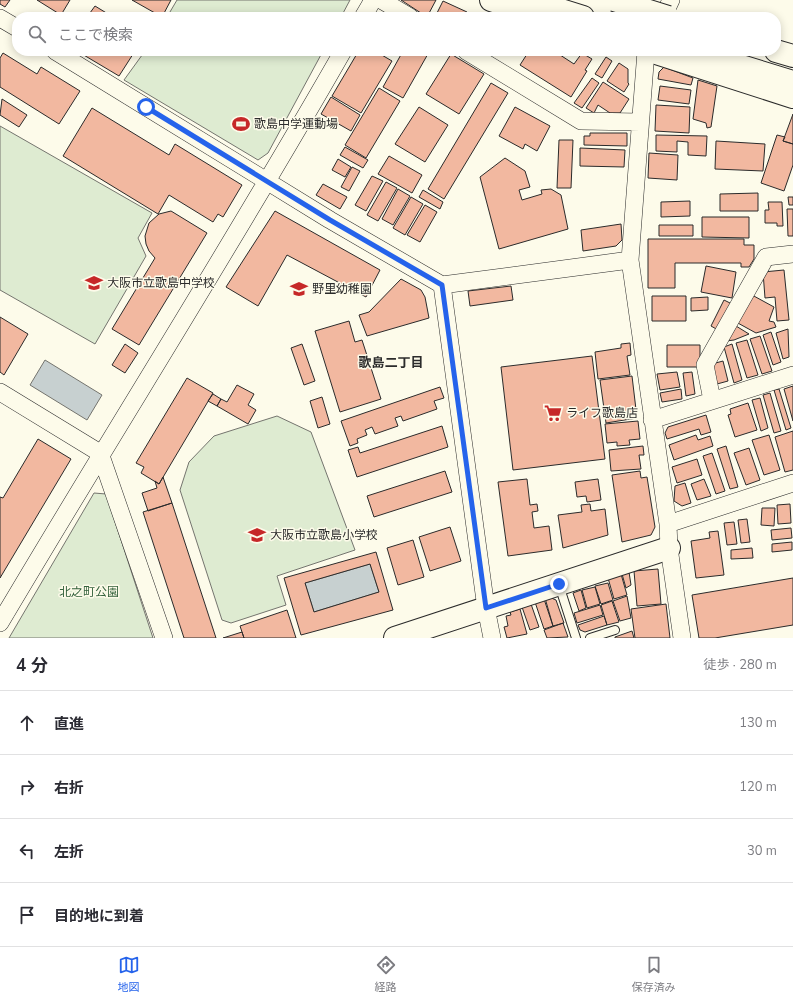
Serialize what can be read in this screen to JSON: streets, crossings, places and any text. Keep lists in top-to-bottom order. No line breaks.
{"districts":["歌島二丁目"],"parks":["北之町公園"],"places":{"sports":["歌島中学運動場"],"school or university":["大阪市立歌島中学校","野里幼稚園","大阪市立歌島小学校"],"supermarket":["ライフ歌島店"]},"page":{"search":"ここで検索","heading":["4 分","徒歩 · 280 m"],"list":[["直進","130 m"],["右折","120 m"],["左折","30 m"],"目的地に到着"],"nav":["地図","経路","保存済み"]}}
